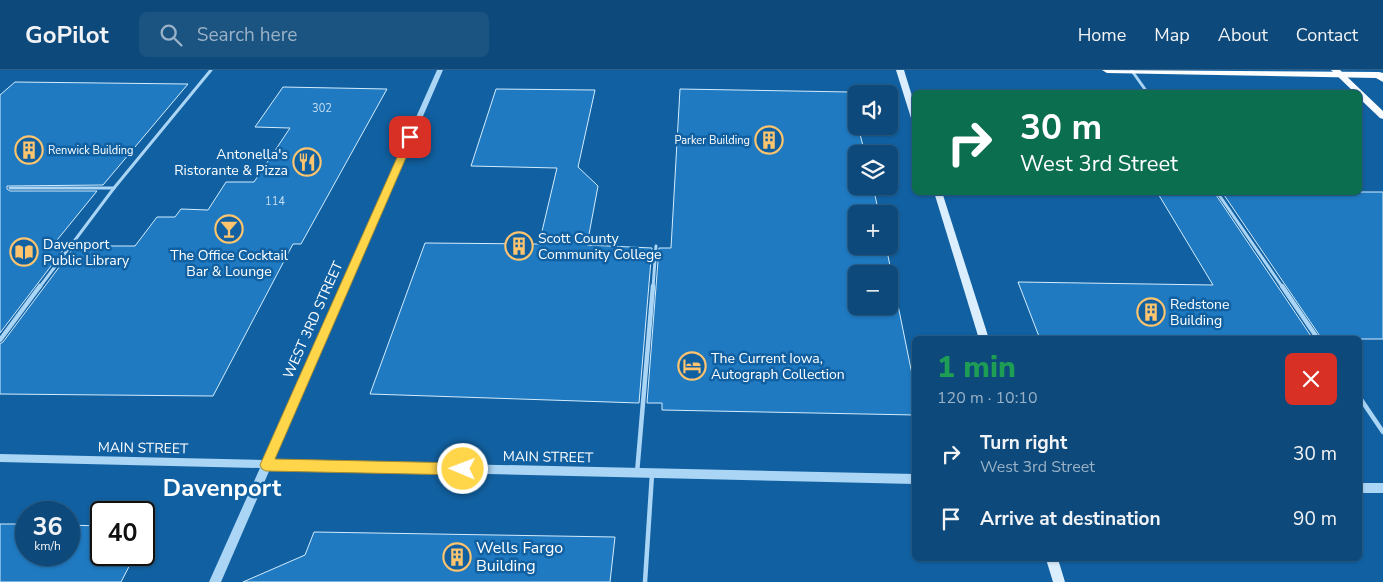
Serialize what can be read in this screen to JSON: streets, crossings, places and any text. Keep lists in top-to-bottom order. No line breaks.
{"streets":{"street":["WEST 3RD STREET","MAIN STREET"]},"crossings":[["WEST 3RD STREET","MAIN STREET"]],"districts":["Davenport"],"places":{"building":["Parker Building","Renwick Building","Scott County Community College","Redstone Building","Wells Fargo Building"],"restaurant":["Antonella's Ristorante & Pizza"],"bar":["The Office Cocktail Bar & Lounge"],"library":["Davenport Public Library"],"hotel":["The Current Iowa, Autograph Collection"]},"house_numbers":["302","114"],"page":{"header":"GoPilot","search":"Search here","nav":["Home","Map","About","Contact"],"map_buttons":["+","−"],"turn":["30 m","West 3rd Street"],"heading":["1 min","120 m · 10:10"],"list":[{"name":"Turn right","note":"West 3rd Street","value":"30 m"},{"name":"Arrive at destination","value":"90 m"}],"speed":"36 km/h","limit":"40"}}
